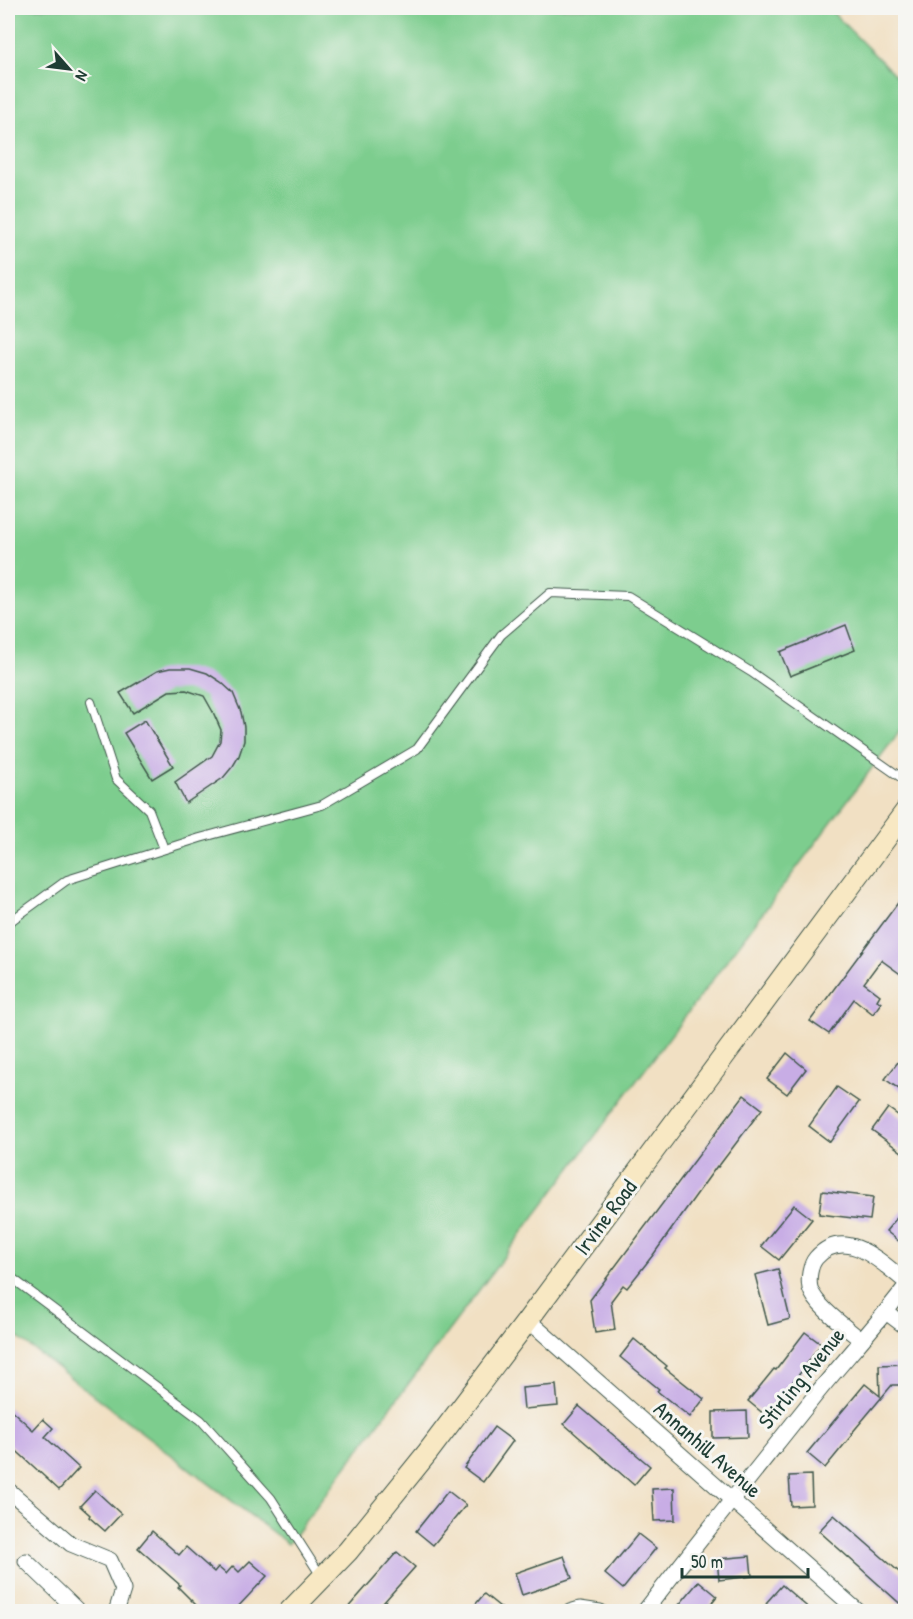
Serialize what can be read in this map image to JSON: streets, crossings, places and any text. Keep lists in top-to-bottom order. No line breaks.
{"streets":{"main road":["Irvine Road"],"street":["Stirling Avenue","Annanhill Avenue"]},"crossings":[["Irvine Road","Annanhill Avenue"],["Stirling Avenue","Annanhill Avenue"]],"scale_bar":"50 m","north":"bottom right"}
